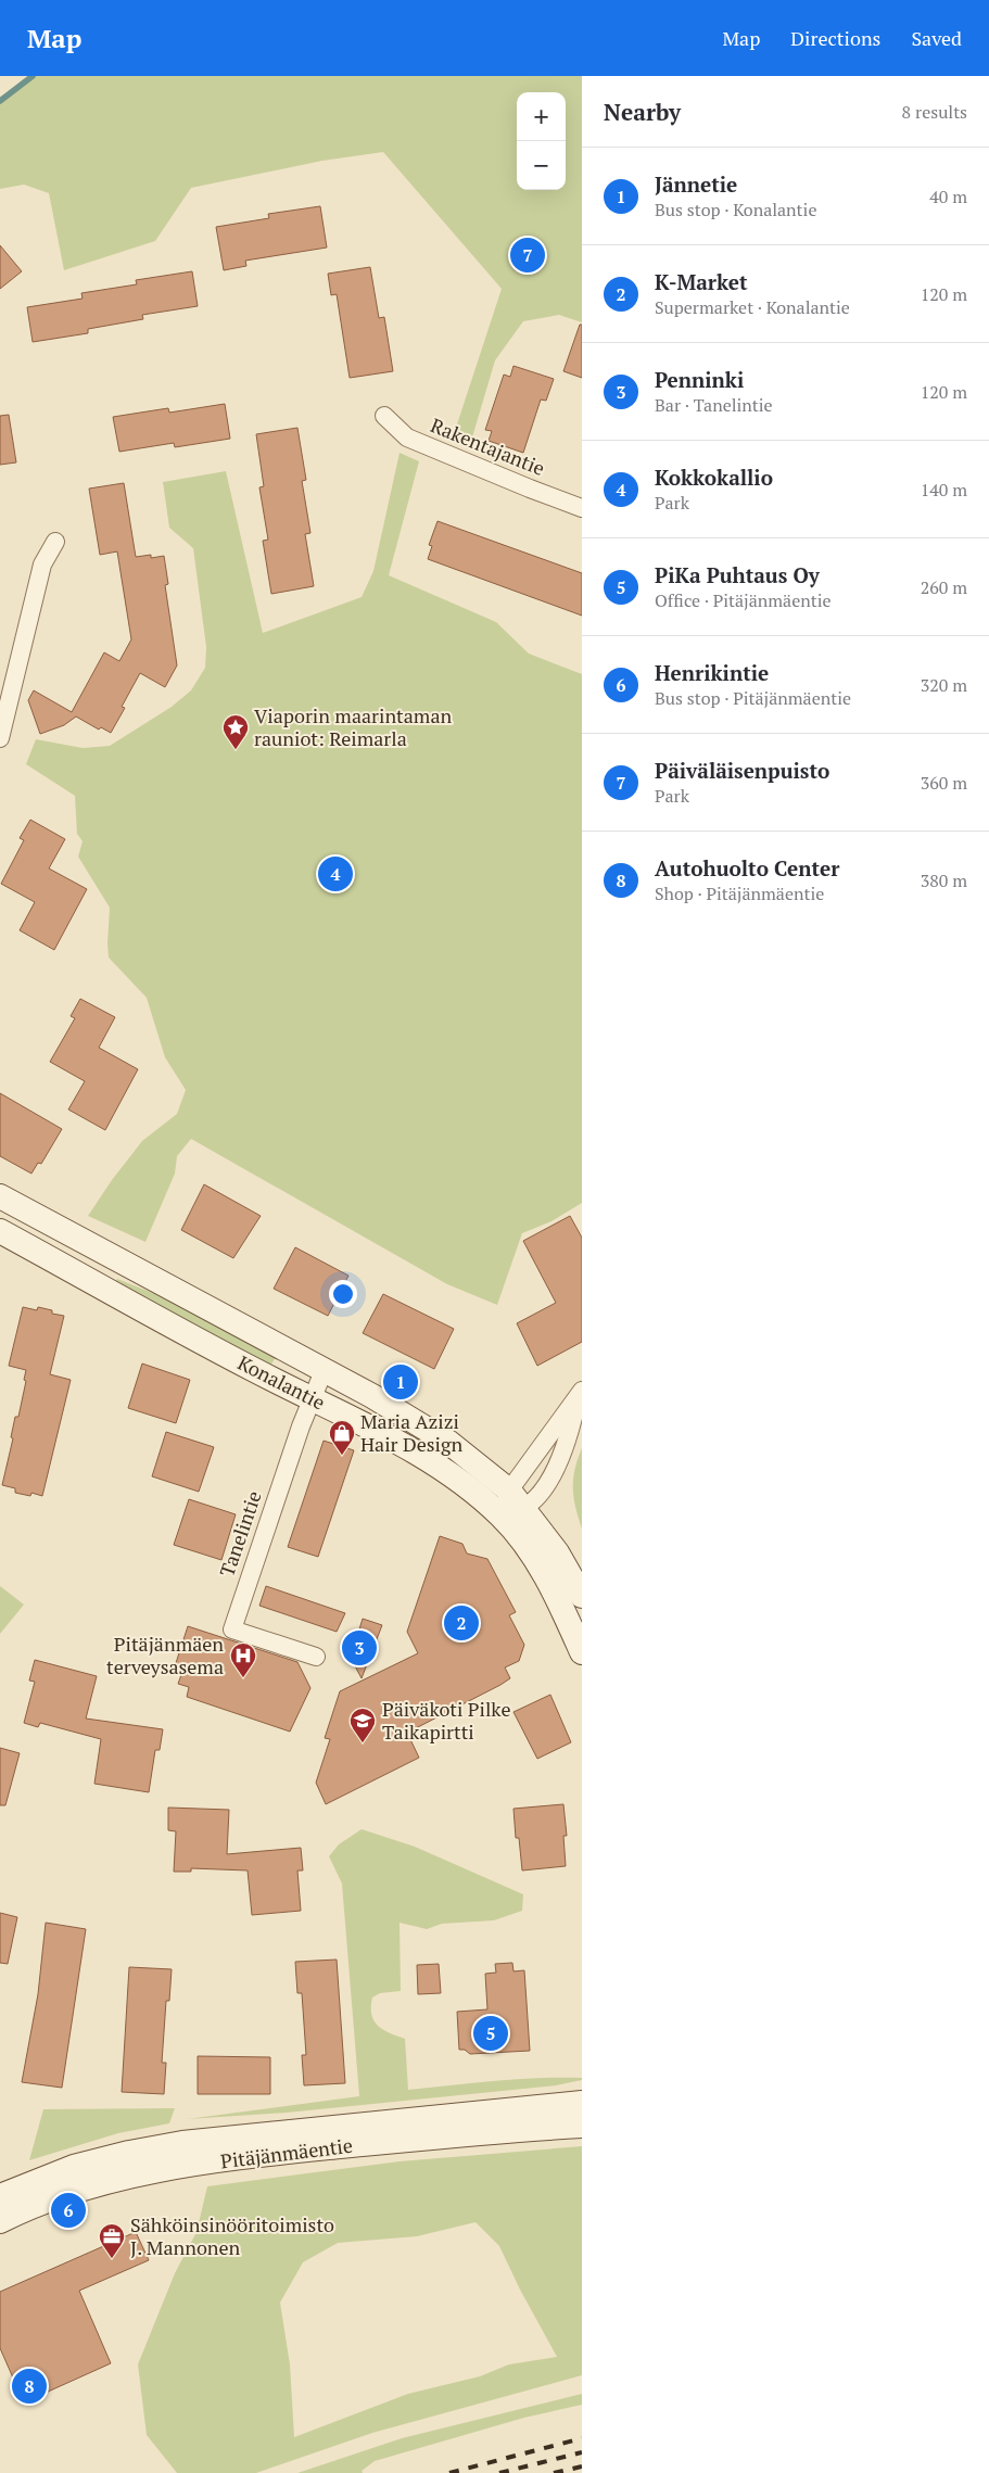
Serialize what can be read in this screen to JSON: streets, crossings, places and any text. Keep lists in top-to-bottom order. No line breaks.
{"streets":{"main road":["Konalantie","Pitäjänmäentie"],"street":["Rakentajantie","Tanelintie"]},"crossings":[["Konalantie","Tanelintie"]],"places":{"place":["Viaporin maarintaman rauniot: Reimarla"],"shop":["Maria Azizi Hair Design"],"hospital":["Pitäjänmäen terveysasema"],"school or university":["Päiväkoti Pilke Taikapirtti"],"office":["Sähköinsinööritoimisto J. Mannonen"]},"page":{"header":"Map","nav":["Map","Directions","Saved"],"heading":["Nearby","8 results"],"map_buttons":["+","−"],"list":[{"mark":"1","name":"Jännetie","note":"Bus stop · Konalantie","value":"40 m"},{"mark":"2","name":"K-Market","note":"Supermarket · Konalantie","value":"120 m"},{"mark":"3","name":"Penninki","note":"Bar · Tanelintie","value":"120 m"},{"mark":"4","name":"Kokkokallio","note":"Park","value":"140 m"},{"mark":"5","name":"PiKa Puhtaus Oy","note":"Office · Pitäjänmäentie","value":"260 m"},{"mark":"6","name":"Henrikintie","note":"Bus stop · Pitäjänmäentie","value":"320 m"},{"mark":"7","name":"Päiväläisenpuisto","note":"Park","value":"360 m"},{"mark":"8","name":"Autohuolto Center","note":"Shop · Pitäjänmäentie","value":"380 m"}],"pins":["7","4","1","2","3","5","6","8"]}}
